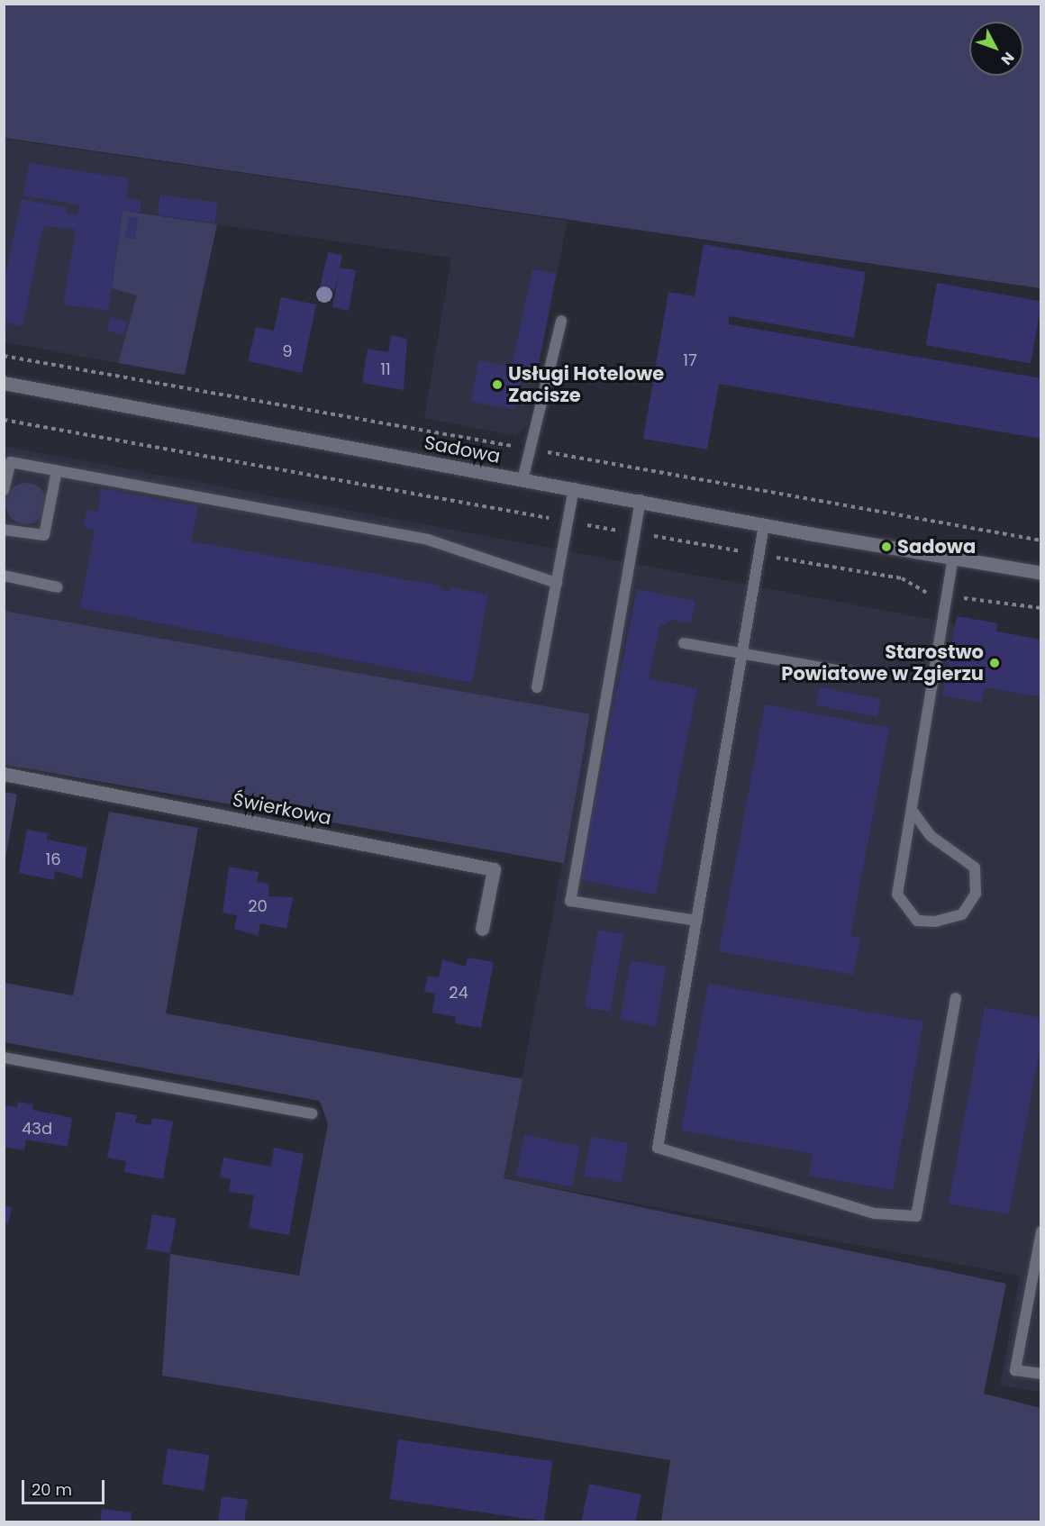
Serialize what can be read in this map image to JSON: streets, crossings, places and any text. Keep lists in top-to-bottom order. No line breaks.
{"streets":{"street":["Sadowa","Świerkowa"]},"places":["Usługi Hotelowe Zacisze","Sadowa","Starostwo Powiatowe w Zgierzu"],"house_numbers":["9","17","11","16","20","24","43d"],"scale_bar":"20 m","north":"bottom right"}
